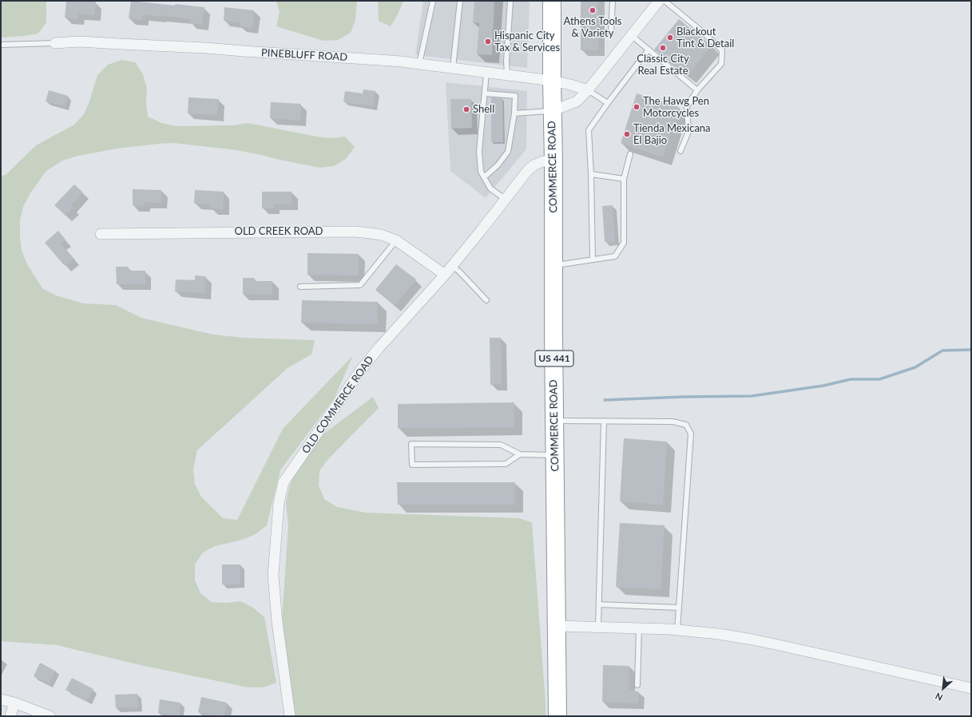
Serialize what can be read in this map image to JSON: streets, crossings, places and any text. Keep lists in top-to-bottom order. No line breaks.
{"streets":{"highway":["COMMERCE ROAD","US 441"],"street":["PINEBLUFF ROAD","OLD CREEK ROAD","OLD COMMERCE ROAD"]},"crossings":[["PINEBLUFF ROAD","COMMERCE ROAD"],["COMMERCE ROAD","OLD COMMERCE ROAD"],["OLD CREEK ROAD","OLD COMMERCE ROAD"]],"places":["Athens Tools & Variety","Blackout Tint & Detail","Hispanic City Tax & Services","Classic City Real Estate","The Hawg Pen Motorcycles","Shell","Tienda Mexicana El Bajio"],"north":"bottom left"}
